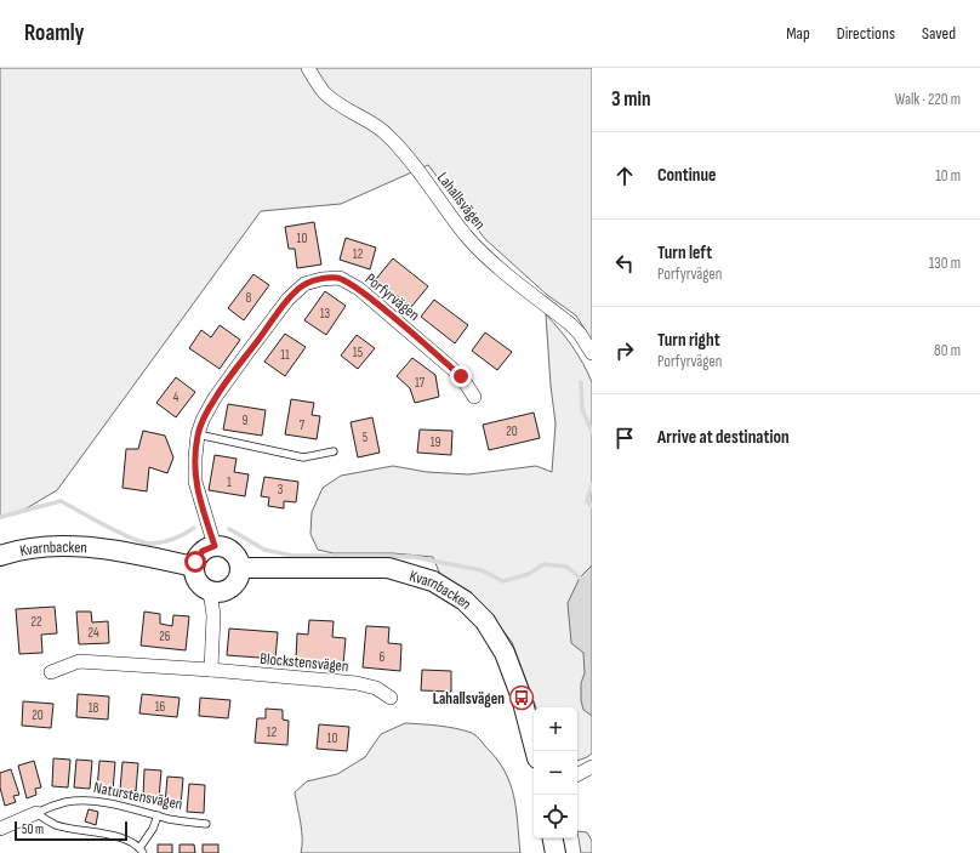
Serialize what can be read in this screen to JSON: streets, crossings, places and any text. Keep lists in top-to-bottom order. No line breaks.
{"streets":{"street":["Lahallsvägen","Porfyrvägen","Kvarnbacken","Blockstensvägen","Naturstensvägen"]},"crossings":[["Porfyrvägen","Kvarnbacken"]],"places":{"bus stop":["Lahallsvägen"]},"house_numbers":["10","12","8","13","15","11","17","4","9","7","20","5","19","1","3","22","24","26","6","16","18","20","12","10"],"scale_bar":"50 m","page":{"header":"Roamly","nav":["Map","Directions","Saved"],"heading":["3 min","Walk · 220 m"],"list":[["Continue","10 m"],["Turn left","Porfyrvägen","130 m"],["Turn right","Porfyrvägen","80 m"],"Arrive at destination"],"map_buttons":["+","−"],"scale":"50 m"}}
